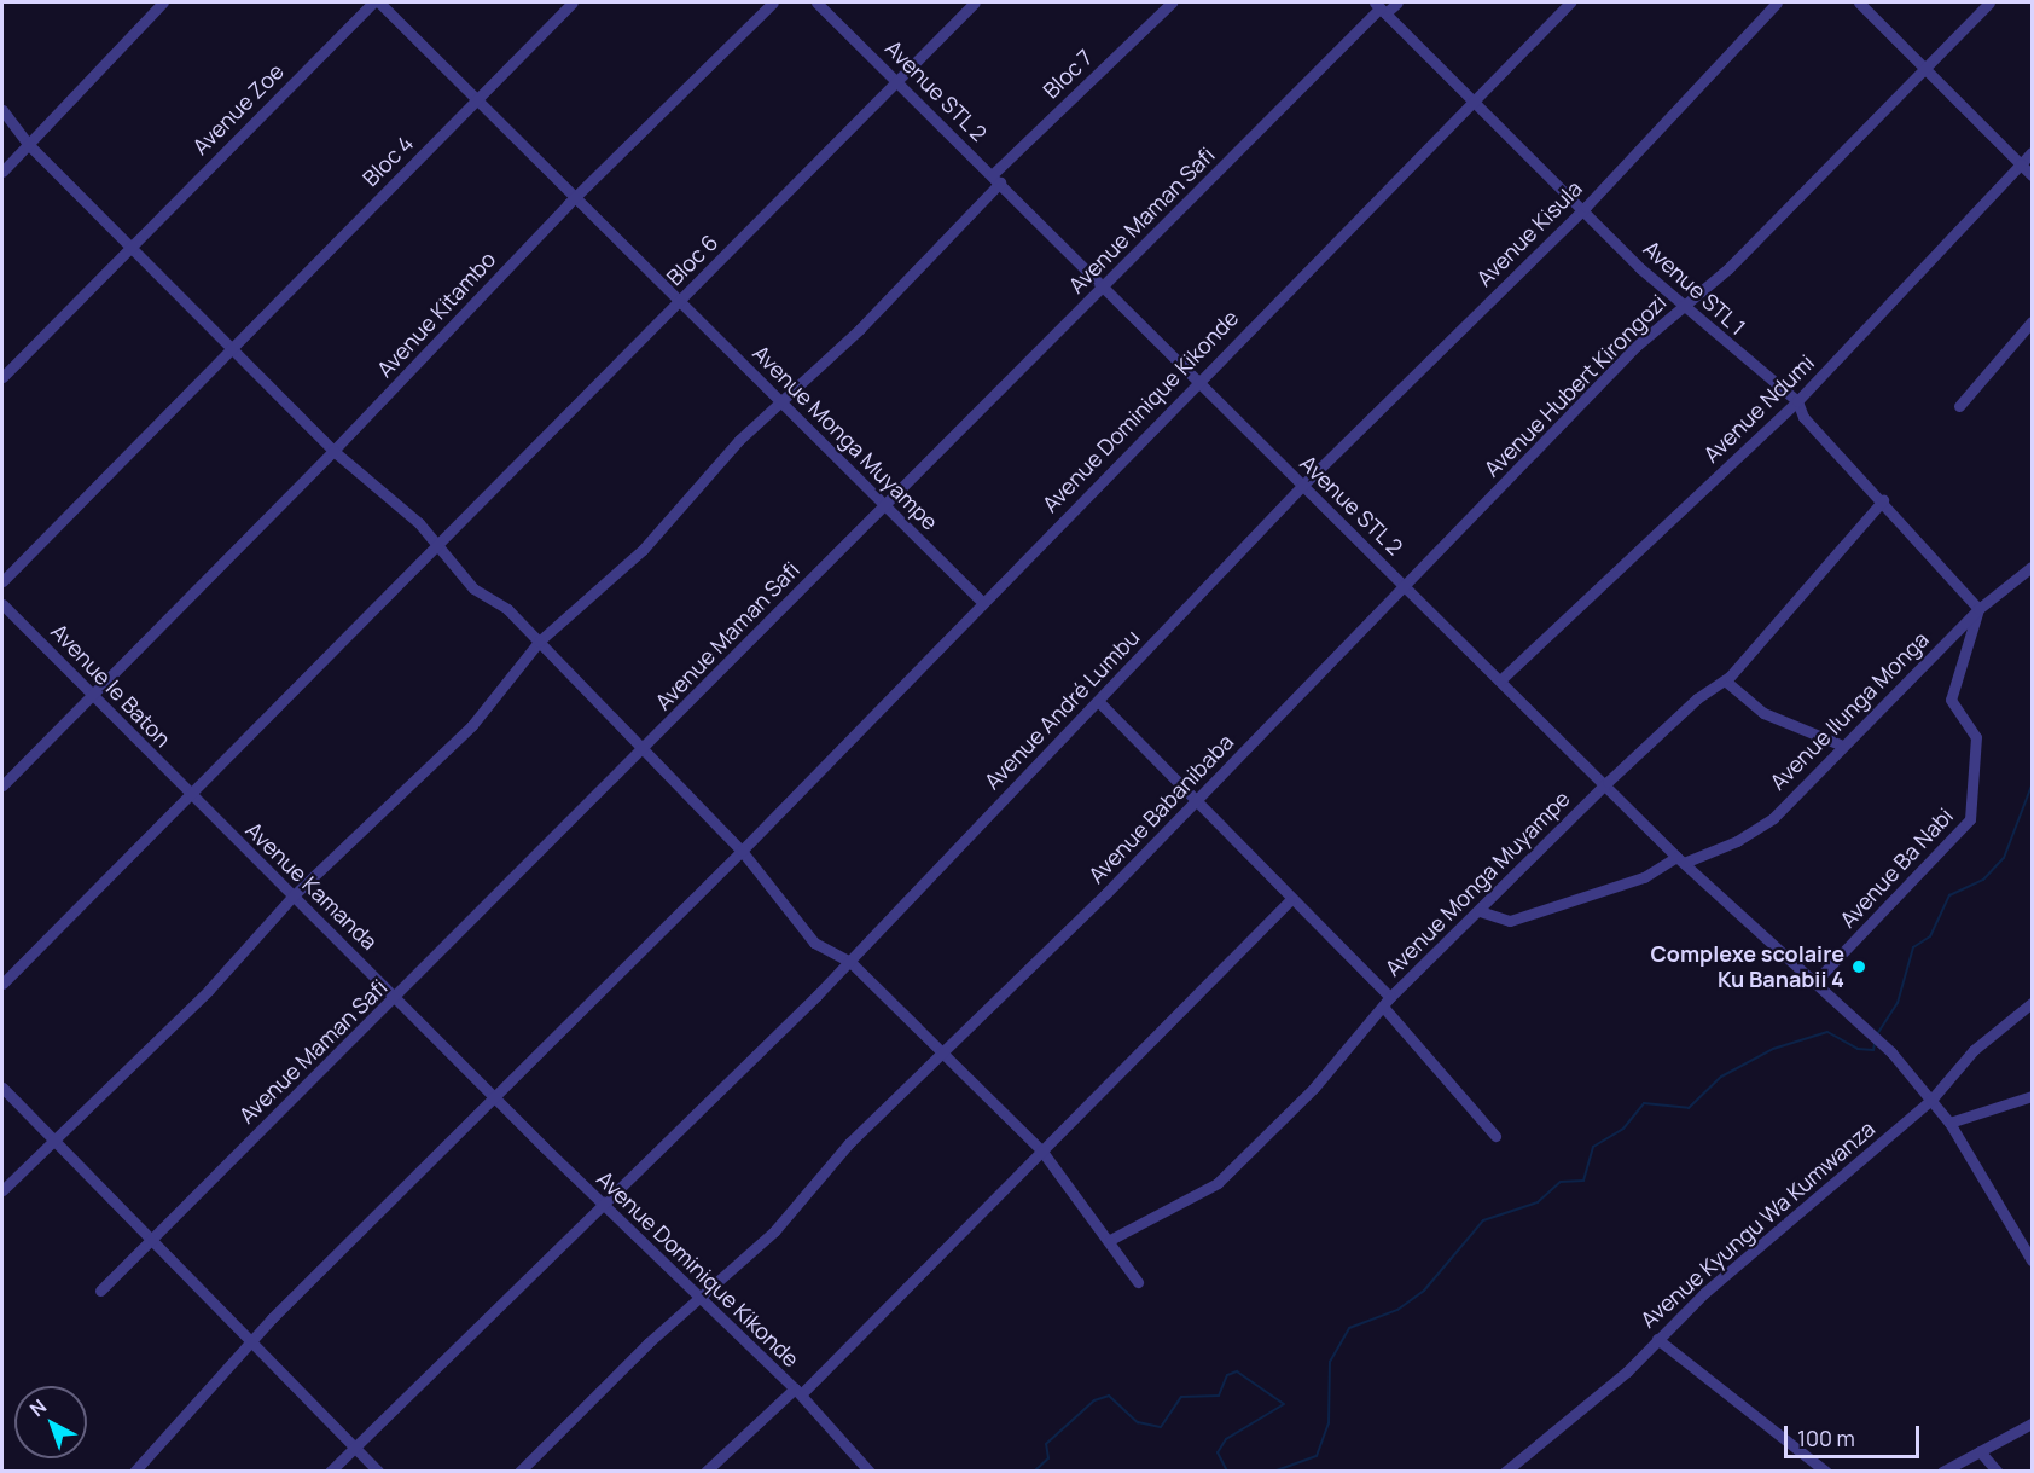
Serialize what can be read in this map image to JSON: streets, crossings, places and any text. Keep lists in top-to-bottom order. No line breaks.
{"streets":{"street":["Bloc 7","Avenue STL 2","Avenue Zoe","Bloc 4","Avenue Maman Safi","Avenue Kisula","Bloc 6","Avenue STL 1","Avenue Kitambo","Avenue Hubert Kirongozi","Avenue Ndumi","Avenue Dominique Kikonde","Avenue Monga Muyampe","Avenue le Baton","Avenue André Lumbu","Avenue Ilunga Monga","Avenue Babanibaba","Avenue Ba Nabi","Avenue Kamanda","Avenue Kyungu Wa Kumwanza"]},"crossings":[["Bloc 7","Avenue STL 2"],["Bloc 7","Avenue Monga Muyampe"],["Bloc 7","Avenue Kamanda"],["Avenue STL 2","Avenue Maman Safi"],["Avenue STL 2","Avenue Kisula"],["Avenue STL 2","Bloc 6"],["Avenue STL 2","Avenue Hubert Kirongozi"],["Avenue STL 2","Avenue Ndumi"],["Avenue STL 2","Avenue Dominique Kikonde"],["Avenue STL 2","Avenue Monga Muyampe"],["Avenue STL 2","Avenue André Lumbu"],["Avenue STL 2","Avenue Ilunga Monga"],["Avenue STL 2","Avenue Babanibaba"],["Avenue STL 2","Avenue Ba Nabi"],["Avenue STL 2","Avenue Kyungu Wa Kumwanza"],["Bloc 4","Avenue Monga Muyampe"],["Avenue Maman Safi","Avenue STL 1"],["Avenue Maman Safi","Avenue Monga Muyampe"],["Avenue Maman Safi","Avenue Kamanda"],["Avenue Kisula","Avenue STL 1"],["Avenue Kisula","Avenue André Lumbu"],["Bloc 6","Avenue Monga Muyampe"],["Bloc 6","Avenue le Baton"],["Bloc 6","Avenue Kamanda"],["Avenue STL 1","Avenue Hubert Kirongozi"],["Avenue STL 1","Avenue Ndumi"],["Avenue STL 1","Avenue Dominique Kikonde"],["Avenue STL 1","Avenue Monga Muyampe"],["Avenue STL 1","Avenue Ilunga Monga"],["Avenue STL 1","Avenue Ba Nabi"],["Avenue Kitambo","Avenue Monga Muyampe"],["Avenue Kitambo","Avenue le Baton"],["Avenue Hubert Kirongozi","Avenue Babanibaba"],["Avenue Dominique Kikonde","Avenue Monga Muyampe"],["Avenue Dominique Kikonde","Avenue André Lumbu"],["Avenue Dominique Kikonde","Avenue Babanibaba"],["Avenue Dominique Kikonde","Avenue Kamanda"],["Avenue Monga Muyampe","Avenue André Lumbu"],["Avenue Monga Muyampe","Avenue Ilunga Monga"],["Avenue Monga Muyampe","Avenue Babanibaba"],["Avenue le Baton","Avenue Kamanda"],["Avenue Ilunga Monga","Avenue Ba Nabi"]],"places":["Complexe scolaire Ku Banabii 4"],"scale_bar":"100 m","north":"top left"}
